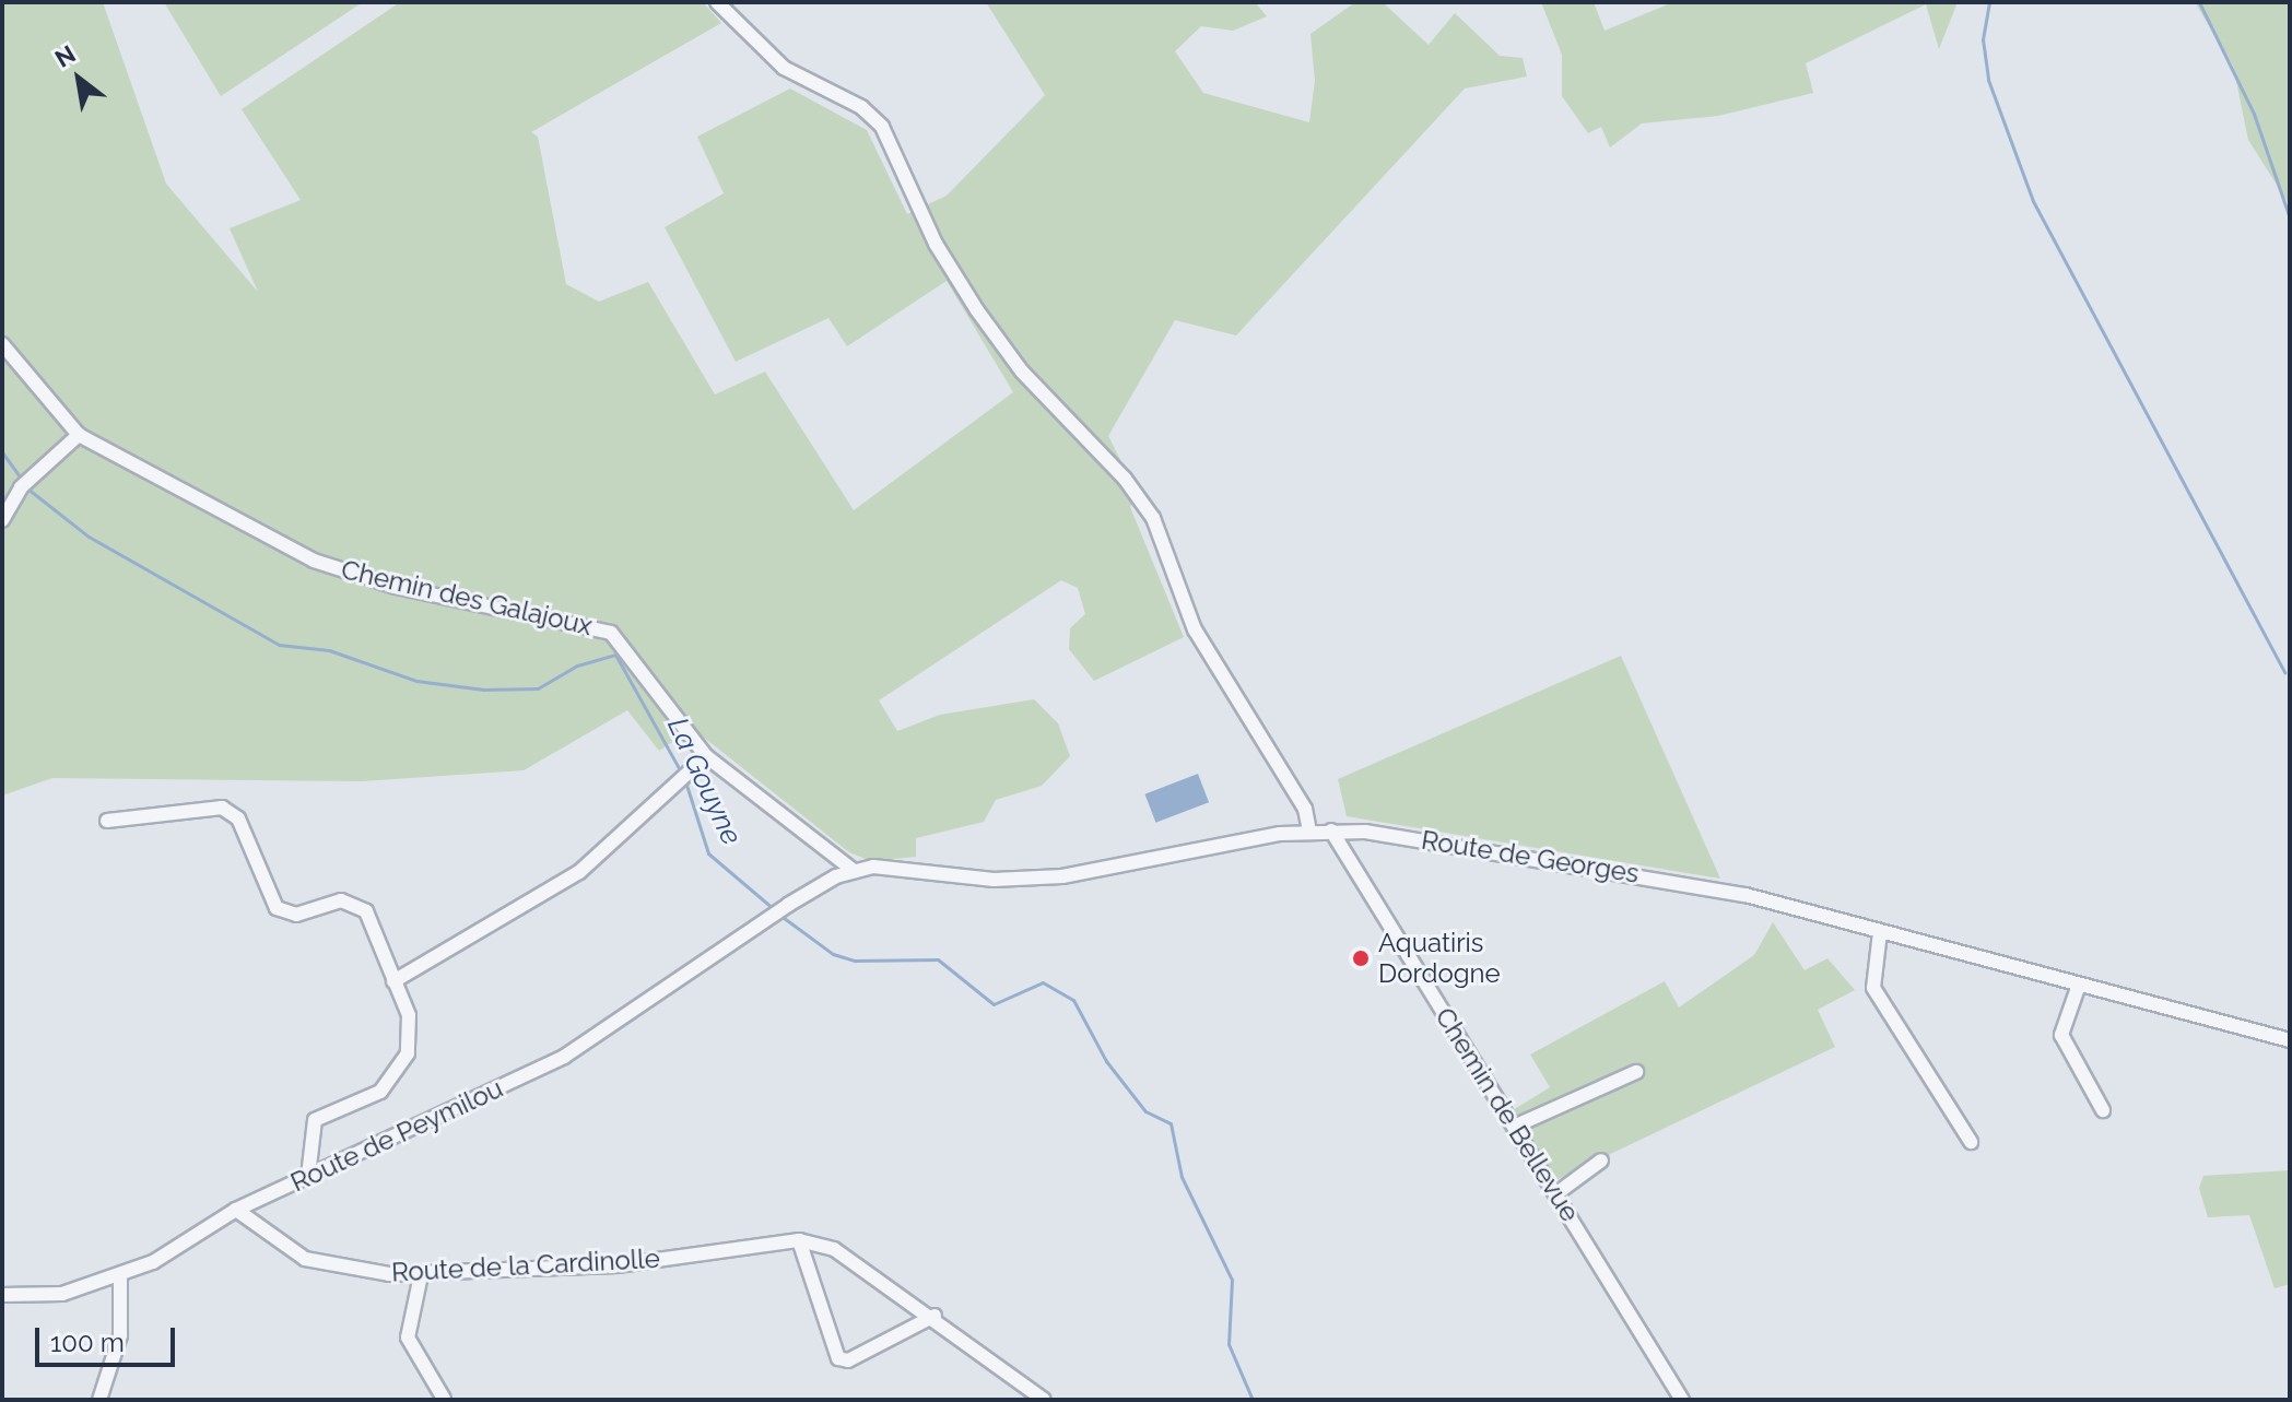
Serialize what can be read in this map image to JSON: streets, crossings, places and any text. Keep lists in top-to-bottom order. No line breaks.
{"streets":{"street":["Chemin des Galajoux","Route de Georges","Chemin de Bellevue","Route de Peymilou","Route de la Cardinolle"]},"crossings":[["Chemin des Galajoux","Route de Georges"],["Route de Georges","Chemin de Bellevue"],["Route de Georges","Route de Peymilou"],["Route de Peymilou","Route de la Cardinolle"]],"water":["La Gouyne"],"places":["Aquatiris Dordogne"],"scale_bar":"100 m","north":"top left"}
